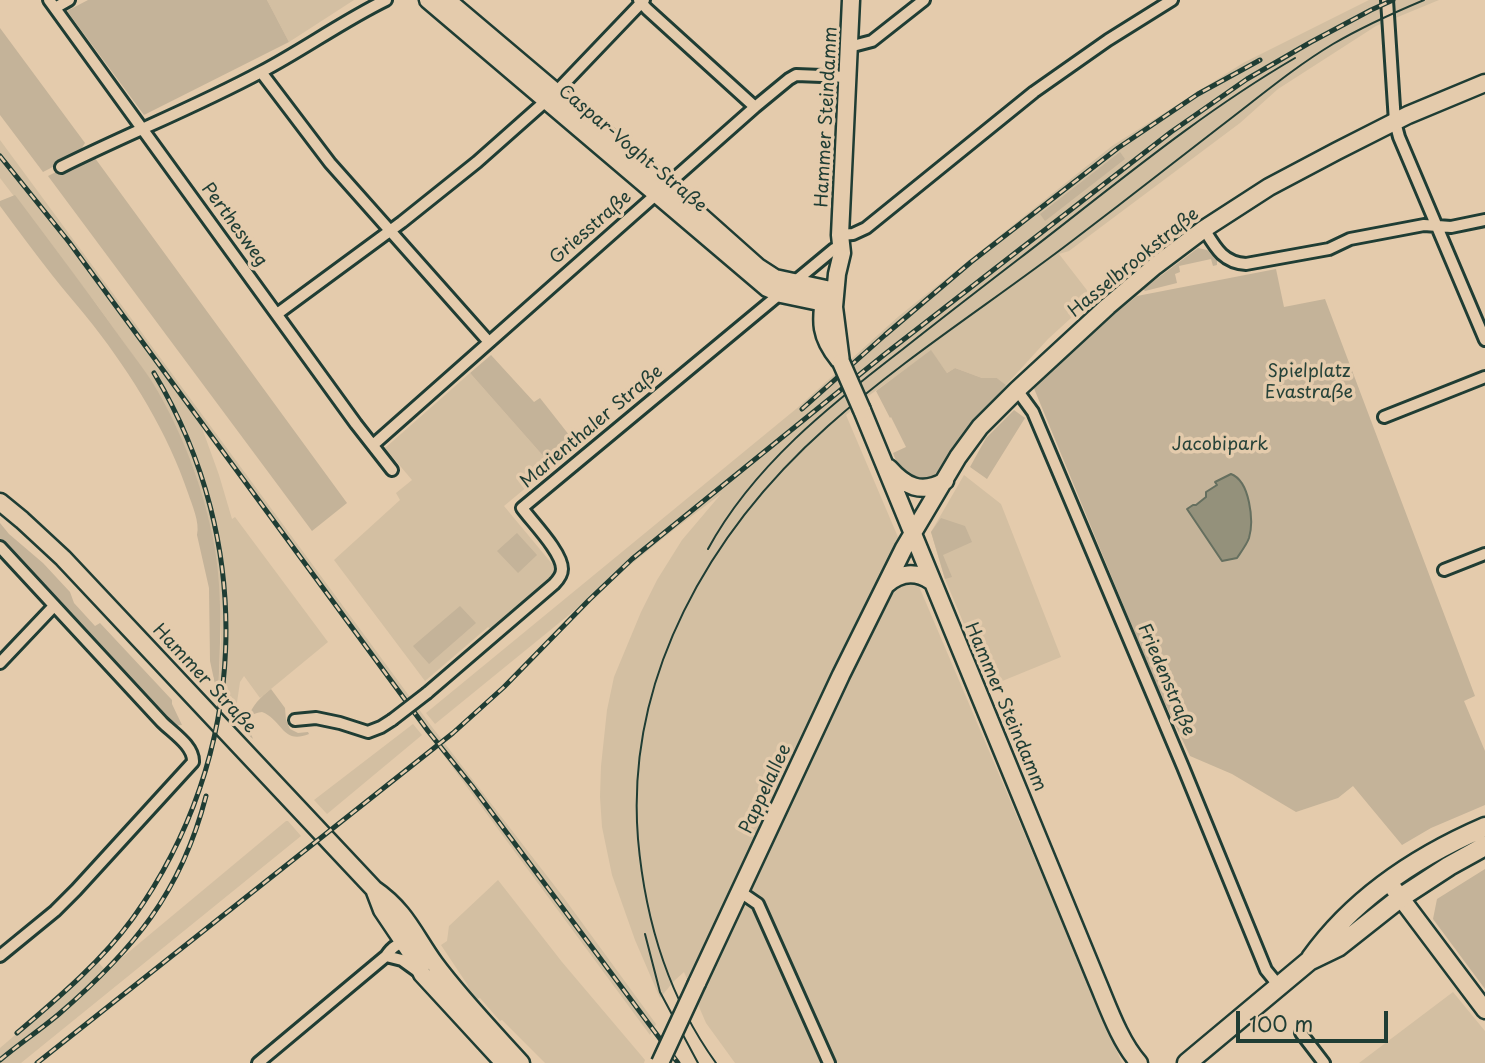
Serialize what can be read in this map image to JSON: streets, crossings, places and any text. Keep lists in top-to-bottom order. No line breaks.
{"streets":{"street":["Hammer Steindamm","Caspar-Voght-Straße","Perthesweg","Griesstraße","Hasselbrookstraße","Marienthaler Straße","Hammer Straße","Friedenstraße","Pappelallee"]},"crossings":[["Hammer Steindamm","Caspar-Voght-Straße"],["Hammer Steindamm","Griesstraße"],["Hammer Steindamm","Hasselbrookstraße"],["Hammer Steindamm","Marienthaler Straße"],["Hammer Steindamm","Pappelallee"],["Caspar-Voght-Straße","Griesstraße"],["Caspar-Voght-Straße","Marienthaler Straße"],["Perthesweg","Griesstraße"],["Hasselbrookstraße","Friedenstraße"],["Hasselbrookstraße","Pappelallee"]],"parks":["Spielplatz Evastraße","Jacobipark"],"scale_bar":"100 m"}
